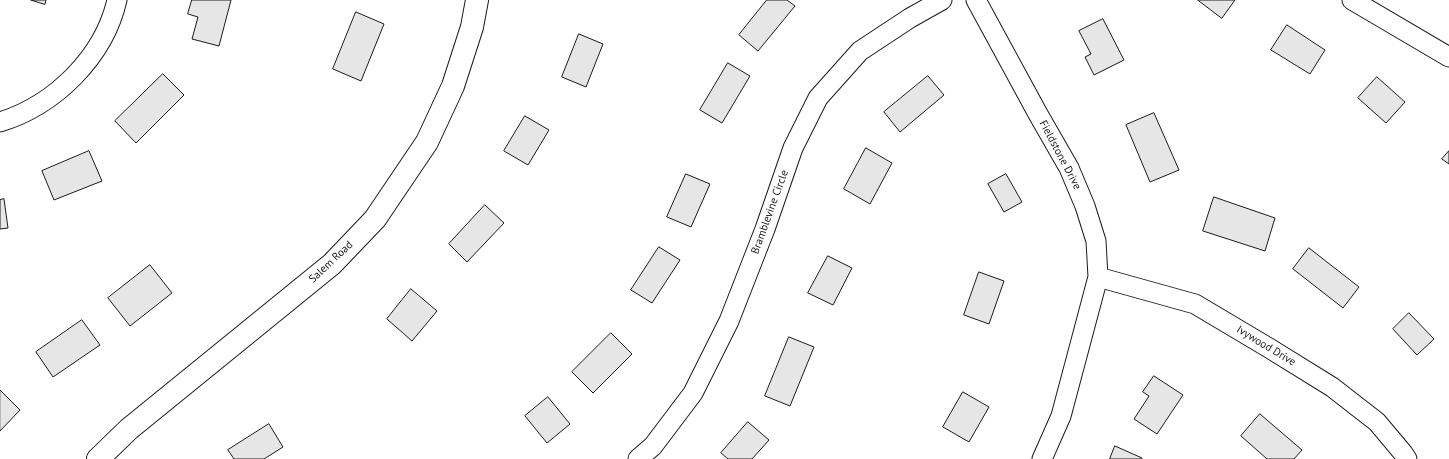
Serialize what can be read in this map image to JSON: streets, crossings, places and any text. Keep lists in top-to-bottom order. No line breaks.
{"streets":{"street":["Fieldstone Drive","Bramblevine Circle","Salem Road","Ivywood Drive"]},"crossings":[["Fieldstone Drive","Ivywood Drive"]]}
